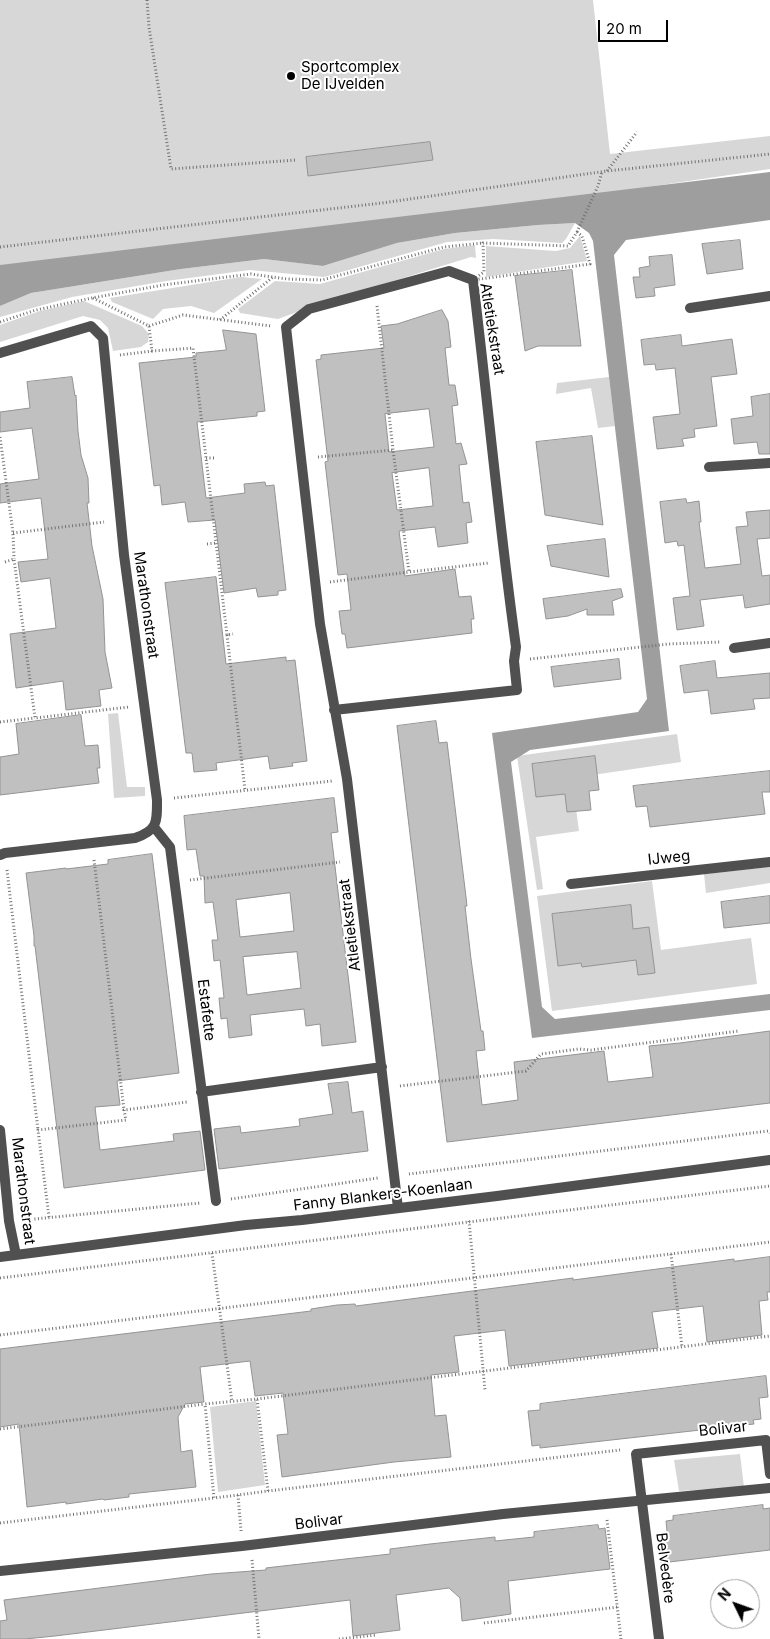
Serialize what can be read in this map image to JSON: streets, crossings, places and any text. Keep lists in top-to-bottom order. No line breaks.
{"streets":{"street":["Atletiekstraat","Marathonstraat","IJweg","Estafette","Fanny Blankers-Koenlaan","Bolivar","Belvedère"]},"crossings":[["Atletiekstraat","Fanny Blankers-Koenlaan"],["Marathonstraat","Estafette"],["Marathonstraat","Fanny Blankers-Koenlaan"],["Bolivar","Belvedère"]],"places":["Sportcomplex De IJvelden"],"scale_bar":"20 m","north":"top left"}
